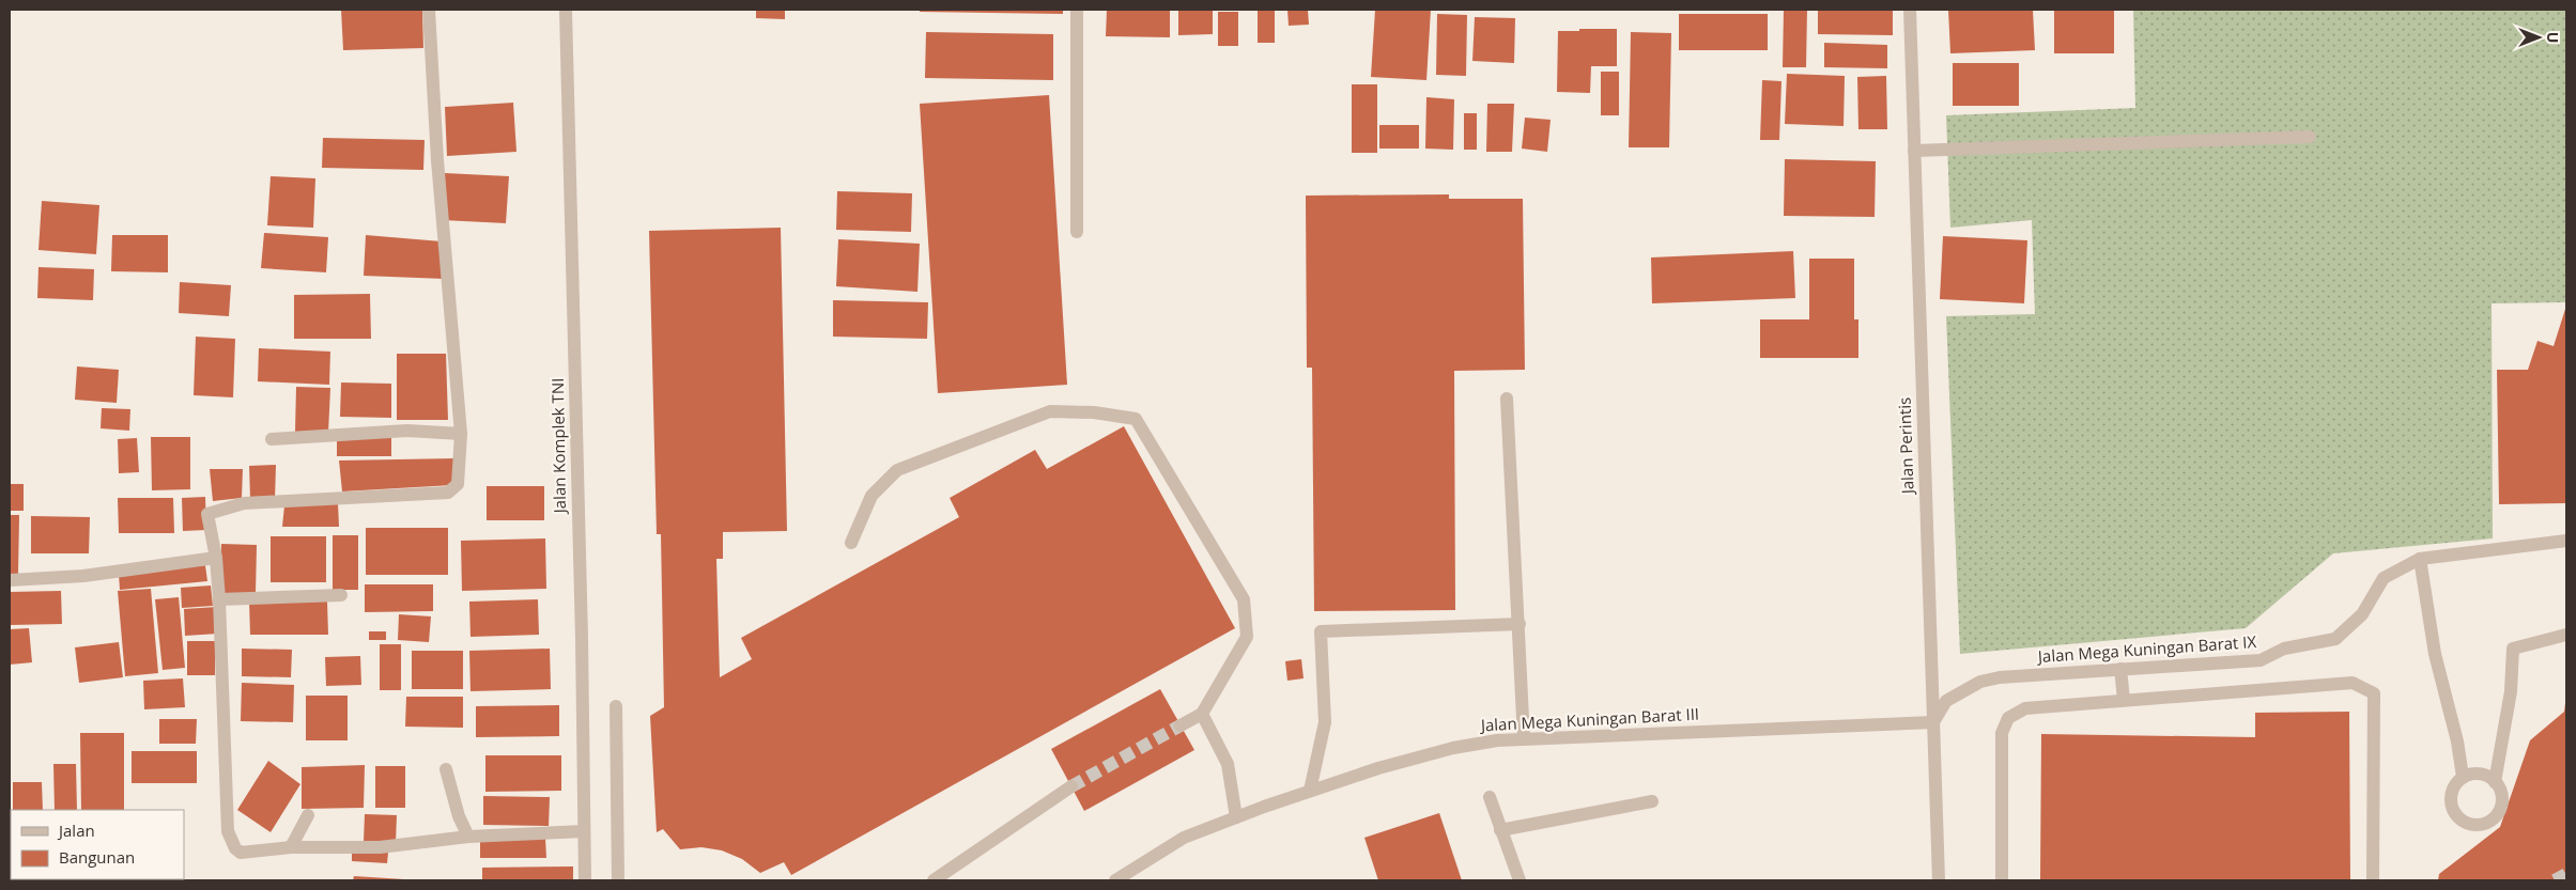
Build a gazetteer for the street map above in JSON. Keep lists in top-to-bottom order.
{
  "streets": {
    "street": [
      "Jalan Komplek TNI",
      "Jalan Perintis",
      "Jalan Mega Kuningan Barat IX",
      "Jalan Mega Kuningan Barat III"
    ]
  },
  "crossings": [
    ["Jalan Perintis", "Jalan Mega Kuningan Barat IX"],
    ["Jalan Perintis", "Jalan Mega Kuningan Barat III"],
    ["Jalan Mega Kuningan Barat IX", "Jalan Mega Kuningan Barat III"]
  ],
  "legend": ["Jalan", "Bangunan"],
  "north": "right"
}
